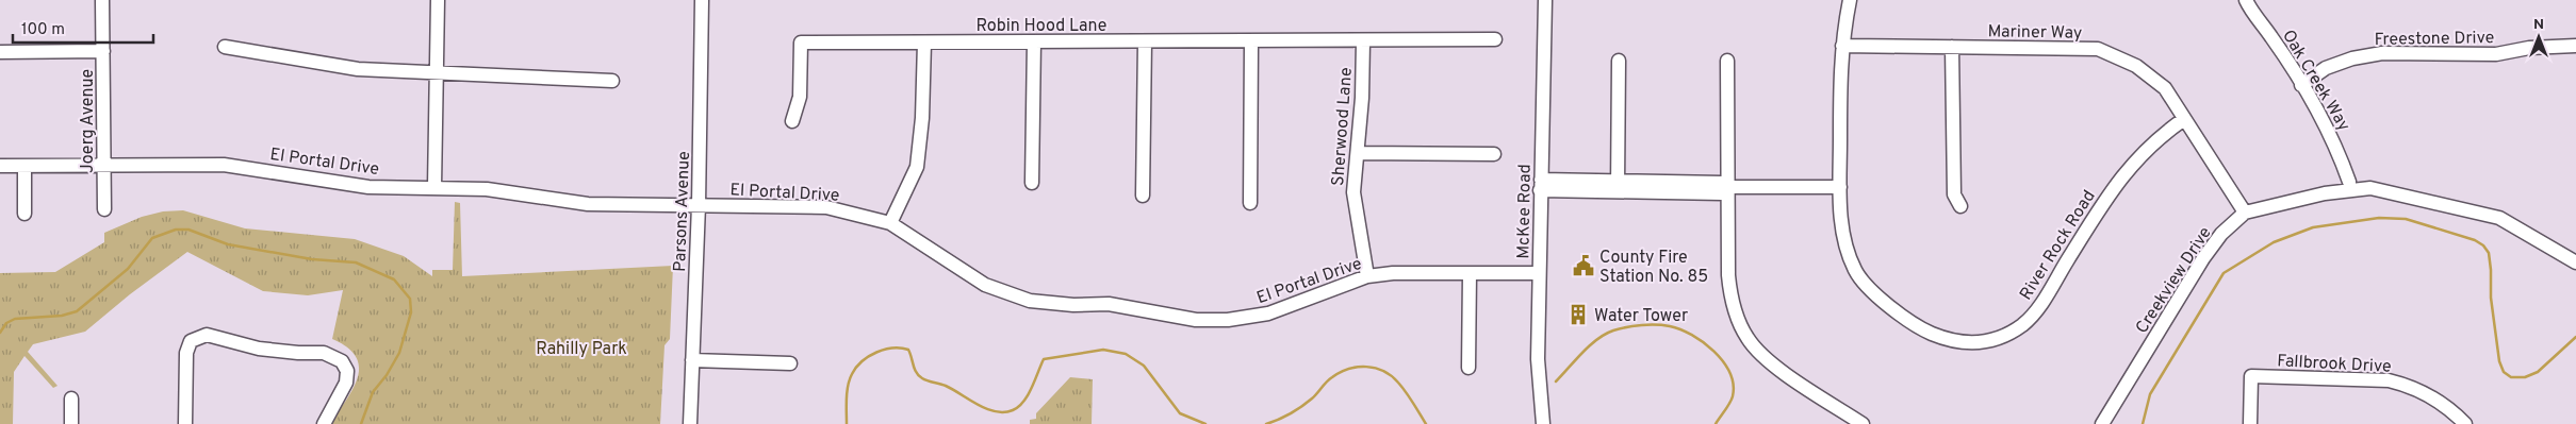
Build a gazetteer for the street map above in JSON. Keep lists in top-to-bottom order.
{
  "streets": {
    "street": [
      "Robin Hood Lane",
      "Mariner Way",
      "Freestone Drive",
      "Oak Creek Way",
      "Joerg Avenue",
      "Sherwood Lane",
      "El Portal Drive",
      "Parsons Avenue",
      "McKee Road",
      "River Rock Road",
      "Creekview Drive",
      "Fallbrook Drive"
    ]
  },
  "crossings": [
    ["Robin Hood Lane", "Sherwood Lane"],
    ["Mariner Way", "River Rock Road"],
    ["Mariner Way", "Creekview Drive"],
    ["Freestone Drive", "Oak Creek Way"],
    ["Joerg Avenue", "El Portal Drive"],
    ["Sherwood Lane", "El Portal Drive"],
    ["El Portal Drive", "Parsons Avenue"],
    ["El Portal Drive", "McKee Road"]
  ],
  "parks": ["Rahilly Park"],
  "places": {
    "public building": ["County Fire Station No. 85"],
    "building": ["Water Tower"]
  },
  "scale_bar": "100 m",
  "north": "top"
}
